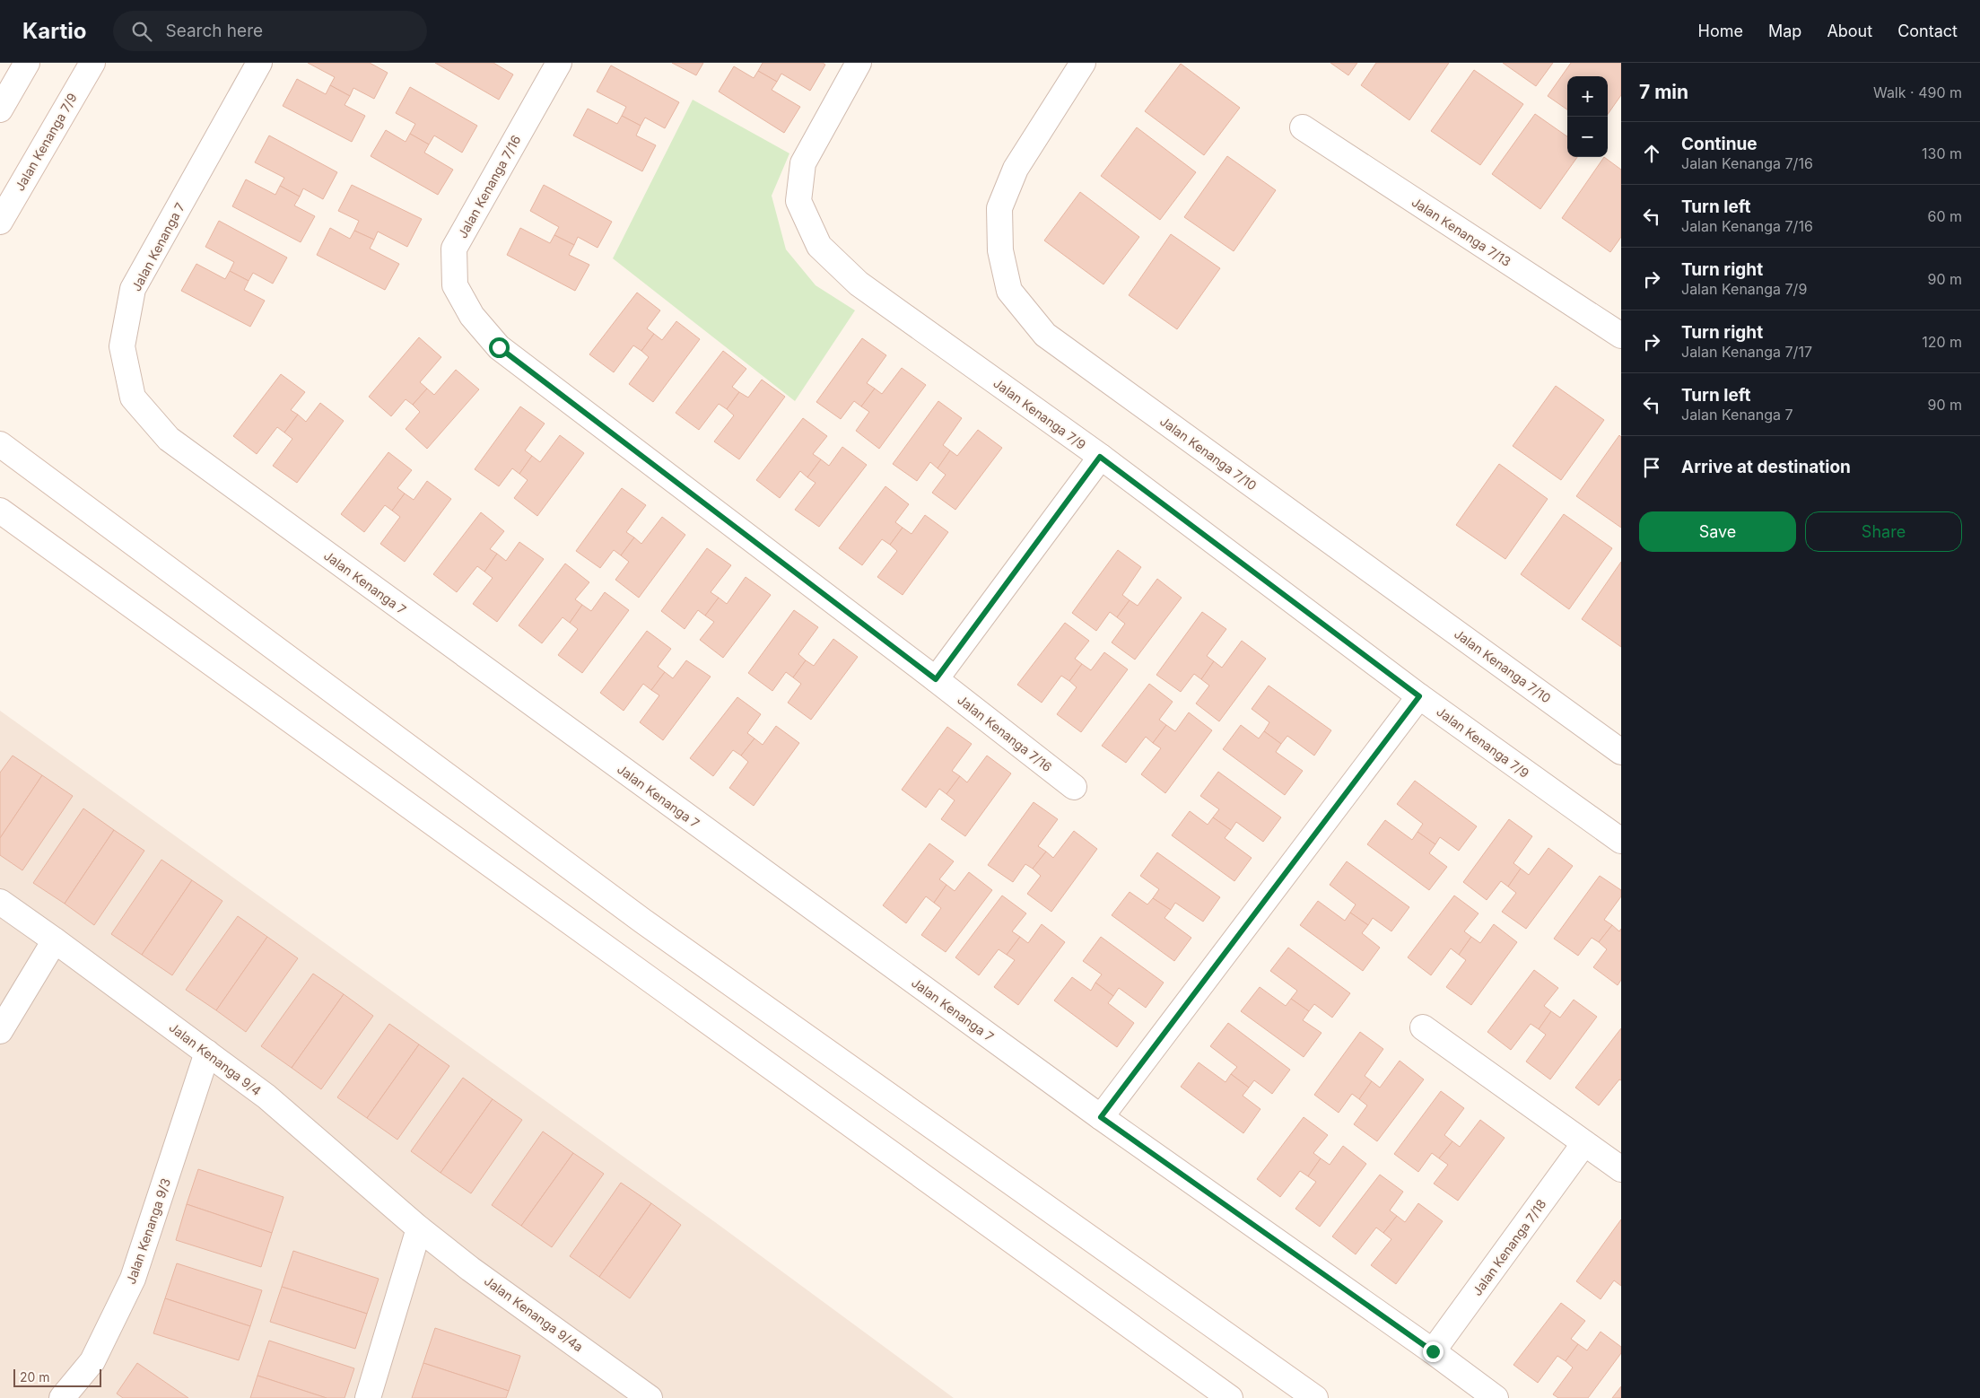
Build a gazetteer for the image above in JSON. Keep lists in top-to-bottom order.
{
  "streets": {
    "street": [
      "Jalan Kenanga 7/9",
      "Jalan Kenanga 7/16",
      "Jalan Kenanga 7/13",
      "Jalan Kenanga 7",
      "Jalan Kenanga 7/10",
      "Jalan Kenanga 9/4",
      "Jalan Kenanga 9/3",
      "Jalan Kenanga 7/18",
      "Jalan Kenanga 9/4a"
    ]
  },
  "crossings": [
    ["Jalan Kenanga 7", "Jalan Kenanga 7/18"],
    ["Jalan Kenanga 9/4", "Jalan Kenanga 9/3"],
    ["Jalan Kenanga 9/4", "Jalan Kenanga 9/4a"]
  ],
  "scale_bar": "20 m",
  "page": {
    "header": "Kartio",
    "search": "Search here",
    "nav": [
      "Home",
      "Map",
      "About",
      "Contact"
    ],
    "heading": ["7 min", "Walk · 490 m"],
    "map_buttons": ["+", "−"],
    "list": [
      ["Continue", "Jalan Kenanga 7/16", "130 m"],
      ["Turn left", "Jalan Kenanga 7/16", "60 m"],
      ["Turn right", "Jalan Kenanga 7/9", "90 m"],
      ["Turn right", "Jalan Kenanga 7/17", "120 m"],
      ["Turn left", "Jalan Kenanga 7", "90 m"],
      "Arrive at destination"
    ],
    "buttons": ["Save", "Share"],
    "scale": "20 m"
  }
}
